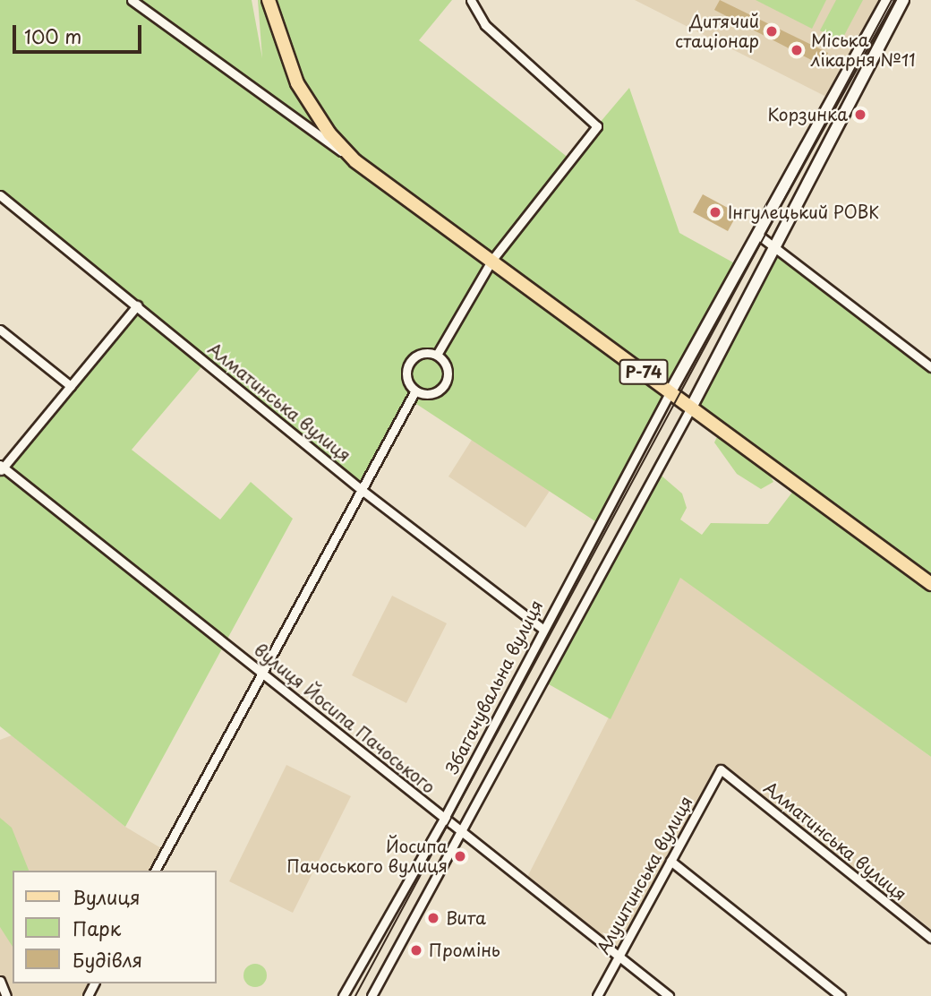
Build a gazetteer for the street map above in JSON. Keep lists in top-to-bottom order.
{
  "streets": {
    "main road": ["Р-74"],
    "street": [
      "Алматинська вулиця",
      "Збагачувальна вулиця",
      "вулиця Йосипа Пачоського",
      "Алуштинська вулиця"
    ]
  },
  "crossings": [
    ["Р-74", "Збагачувальна вулиця"],
    ["Алматинська вулиця", "Збагачувальна вулиця"],
    ["Алматинська вулиця", "Алуштинська вулиця"],
    ["Збагачувальна вулиця", "вулиця Йосипа Пачоського"],
    ["вулиця Йосипа Пачоського", "Алуштинська вулиця"]
  ],
  "places": [
    "Дитячий стаціонар",
    "Міська лікарня №11",
    "Корзинка",
    "Інгулецький РОВК",
    "Йосипа Пачоського вулиця",
    "Вита",
    "Промінь"
  ],
  "legend": ["Вулиця", "Парк", "Будівля"],
  "scale_bar": "100 m"
}
